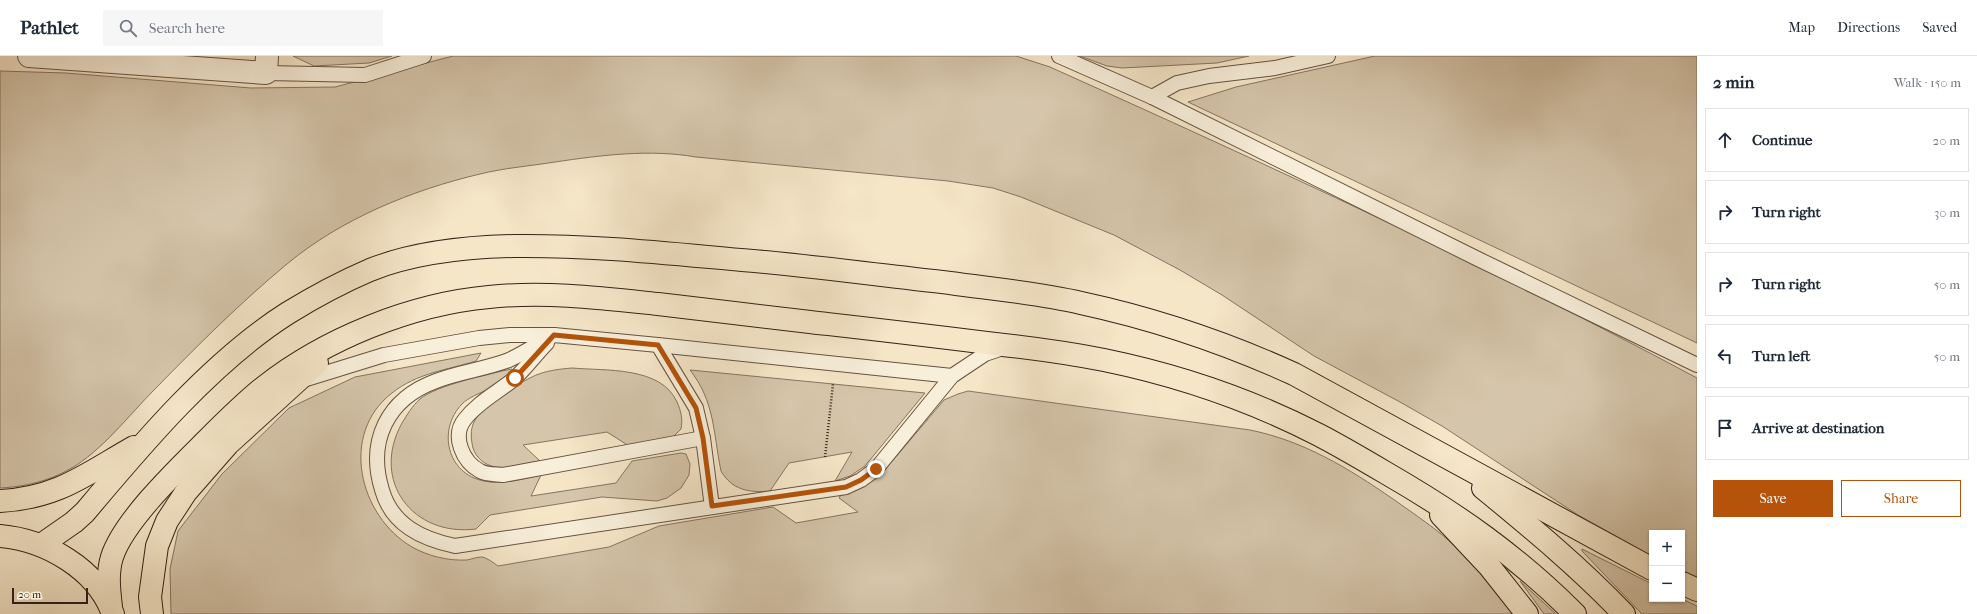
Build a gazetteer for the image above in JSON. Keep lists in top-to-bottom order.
{
  "scale_bar": "20 m",
  "page": {
    "header": "Pathlet",
    "search": "Search here",
    "nav": ["Map", "Directions", "Saved"],
    "heading": ["2 min", "Walk · 150 m"],
    "list": [
      ["Continue", "20 m"],
      ["Turn right", "30 m"],
      ["Turn right", "50 m"],
      ["Turn left", "50 m"],
      "Arrive at destination"
    ],
    "buttons": ["Save", "Share"],
    "map_buttons": ["+", "−"],
    "scale": "20 m"
  }
}
